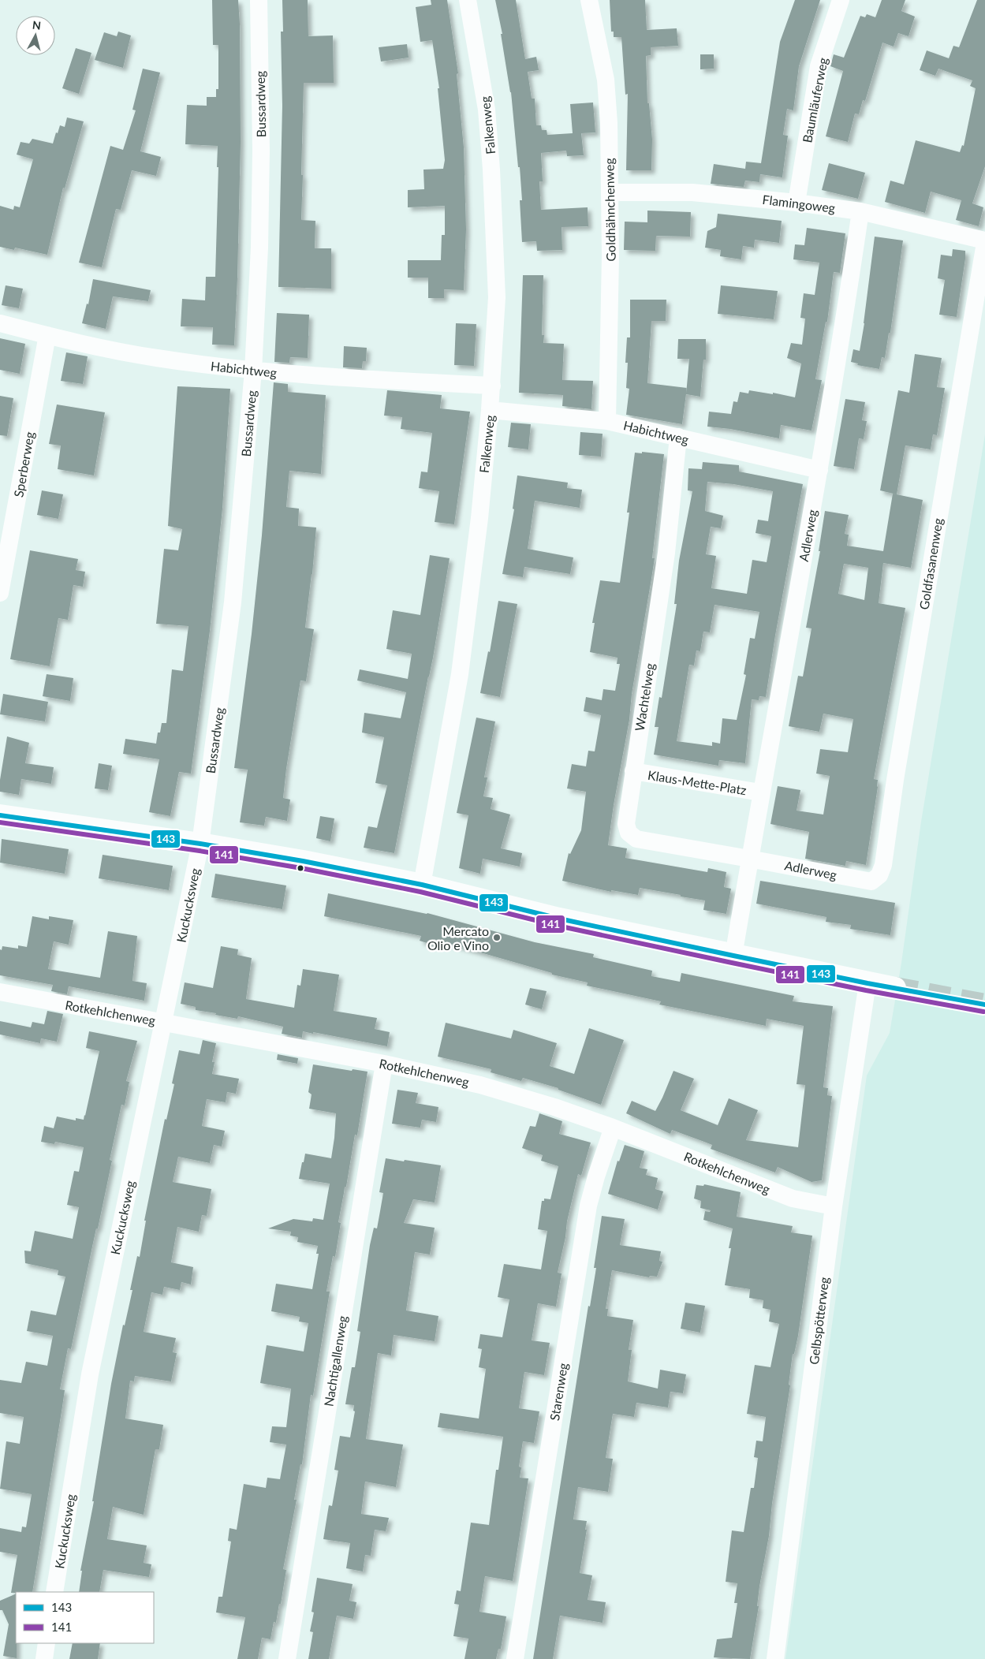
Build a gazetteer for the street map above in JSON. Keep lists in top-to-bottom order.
{
  "streets": {
    "street": [
      "Baumläuferweg",
      "Bussardweg",
      "Falkenweg",
      "Flamingoweg",
      "Goldhähnchenweg",
      "Habichtweg",
      "Sperberweg",
      "Adlerweg",
      "Goldfasanenweg",
      "Wachtelweg",
      "Klaus-Mette-Platz",
      "Kuckucksweg",
      "Rotkehlchenweg",
      "Gelbspötterweg",
      "Nachtigallenweg",
      "Starenweg"
    ]
  },
  "crossings": [
    ["Baumläuferweg", "Flamingoweg"],
    ["Bussardweg", "Habichtweg"],
    ["Bussardweg", "Kuckucksweg"],
    ["Falkenweg", "Habichtweg"],
    ["Flamingoweg", "Goldhähnchenweg"],
    ["Flamingoweg", "Adlerweg"],
    ["Flamingoweg", "Goldfasanenweg"],
    ["Goldhähnchenweg", "Habichtweg"],
    ["Habichtweg", "Sperberweg"],
    ["Habichtweg", "Adlerweg"],
    ["Habichtweg", "Wachtelweg"],
    ["Adlerweg", "Goldfasanenweg"],
    ["Adlerweg", "Wachtelweg"],
    ["Adlerweg", "Klaus-Mette-Platz"],
    ["Wachtelweg", "Klaus-Mette-Platz"],
    ["Kuckucksweg", "Rotkehlchenweg"],
    ["Rotkehlchenweg", "Gelbspötterweg"],
    ["Rotkehlchenweg", "Nachtigallenweg"],
    ["Rotkehlchenweg", "Starenweg"]
  ],
  "places": ["Mercato Olio e Vino"],
  "lines": ["transit line 143", "transit line 141"],
  "legend": ["143", "141"],
  "north": "top"
}
